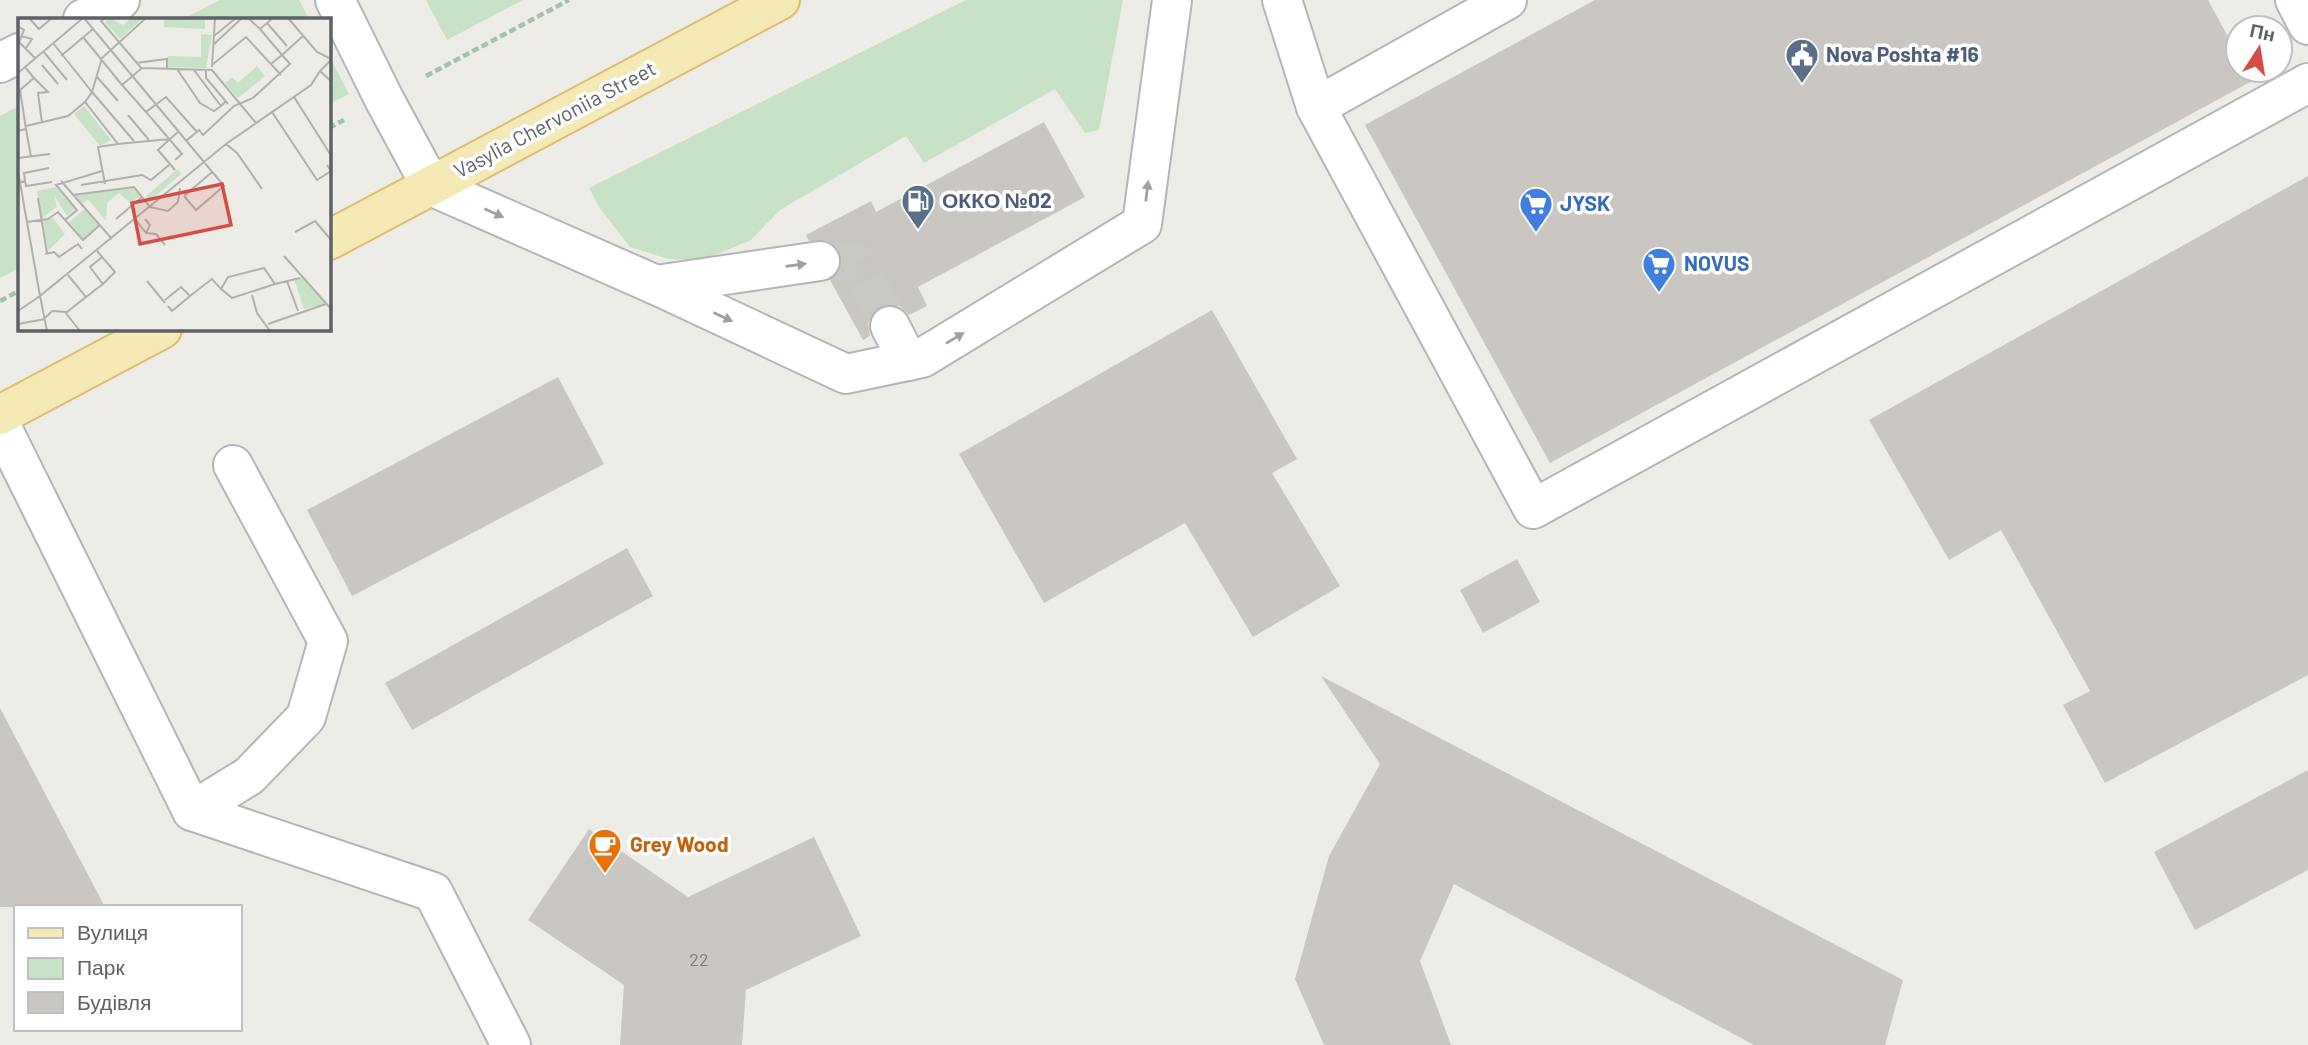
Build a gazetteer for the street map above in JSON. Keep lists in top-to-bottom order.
{
  "streets": {
    "main road": ["Vasylia Chervoniia Street"]
  },
  "places": {
    "public building": ["Nova Poshta #16"],
    "fuel station": ["ОККО №02"],
    "supermarket": ["JYSK", "NOVUS"],
    "cafe": ["Grey Wood"]
  },
  "house_numbers": ["22"],
  "legend": ["Вулиця", "Парк", "Будівля"],
  "north": "top"
}
